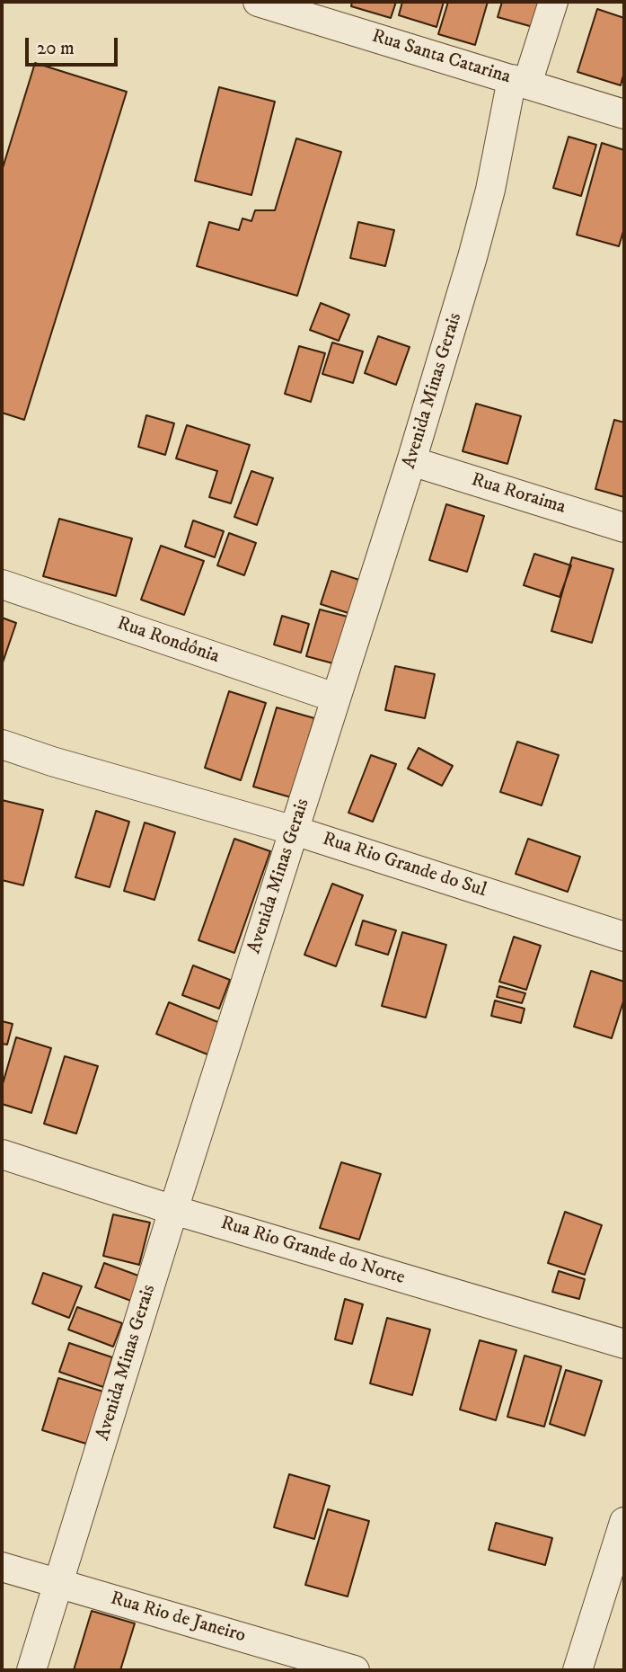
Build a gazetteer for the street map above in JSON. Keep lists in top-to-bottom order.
{
  "streets": {
    "street": [
      "Rua Santa Catarina",
      "Avenida Minas Gerais",
      "Rua Roraima",
      "Rua Rondônia",
      "Rua Rio Grande do Sul",
      "Rua Rio Grande do Norte",
      "Rua Rio de Janeiro"
    ]
  },
  "crossings": [
    ["Rua Santa Catarina", "Avenida Minas Gerais"],
    ["Avenida Minas Gerais", "Rua Roraima"],
    ["Avenida Minas Gerais", "Rua Rondônia"],
    ["Avenida Minas Gerais", "Rua Rio Grande do Sul"],
    ["Avenida Minas Gerais", "Rua Rio Grande do Norte"],
    ["Avenida Minas Gerais", "Rua Rio de Janeiro"]
  ],
  "scale_bar": "20 m"
}
